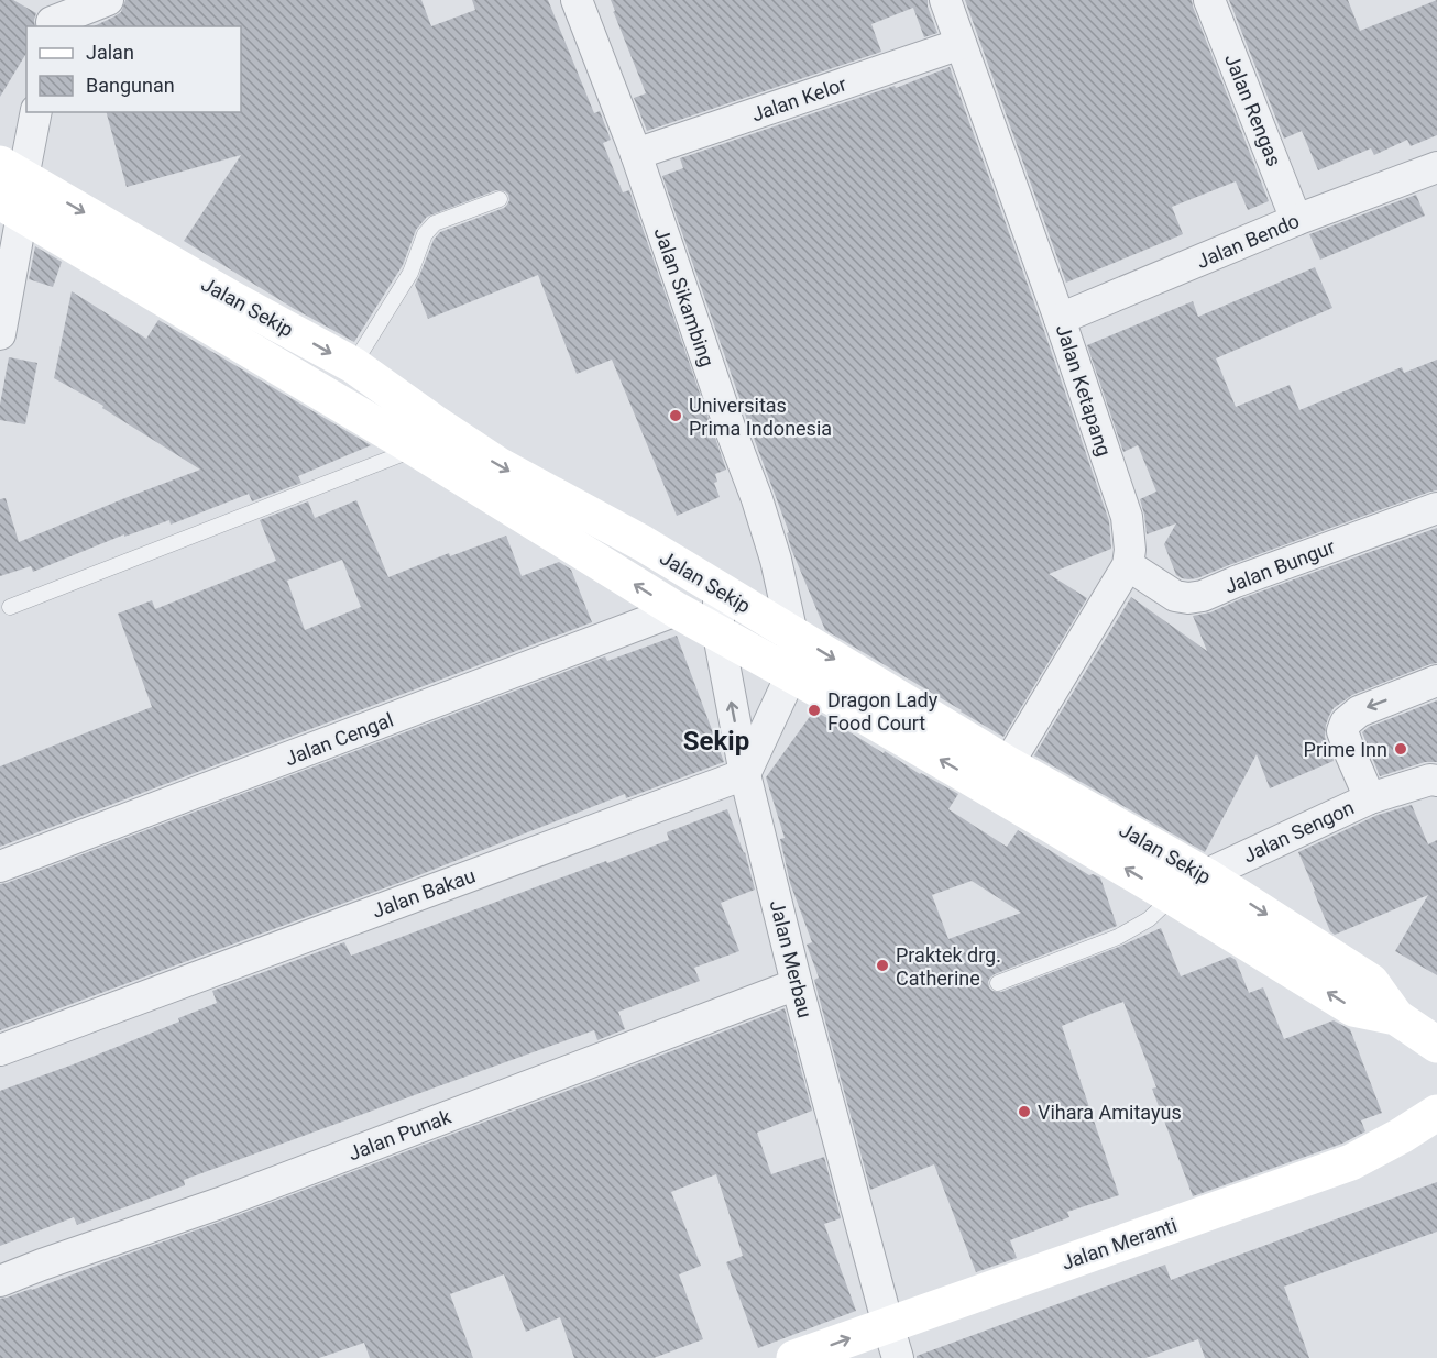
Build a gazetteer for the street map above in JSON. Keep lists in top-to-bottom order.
{
  "streets": {
    "street": [
      "Jalan Kelor",
      "Jalan Rengas",
      "Jalan Bendo",
      "Jalan Sikambing",
      "Jalan Sekip",
      "Jalan Ketapang",
      "Jalan Bungur",
      "Jalan Cengal",
      "Jalan Sengon",
      "Jalan Bakau",
      "Jalan Merbau",
      "Jalan Punak",
      "Jalan Meranti"
    ]
  },
  "crossings": [
    ["Jalan Kelor", "Jalan Sikambing"],
    ["Jalan Kelor", "Jalan Ketapang"],
    ["Jalan Rengas", "Jalan Bendo"],
    ["Jalan Bendo", "Jalan Ketapang"],
    ["Jalan Sikambing", "Jalan Sekip"],
    ["Jalan Sekip", "Jalan Cengal"],
    ["Jalan Sekip", "Jalan Sengon"],
    ["Jalan Sekip", "Jalan Merbau"],
    ["Jalan Ketapang", "Jalan Bungur"],
    ["Jalan Bakau", "Jalan Merbau"],
    ["Jalan Merbau", "Jalan Punak"],
    ["Jalan Merbau", "Jalan Meranti"]
  ],
  "districts": ["Sekip"],
  "places": [
    "Universitas Prima Indonesia",
    "Dragon Lady Food Court",
    "Prime Inn",
    "Praktek drg. Catherine",
    "Vihara Amitayus"
  ],
  "legend": ["Jalan", "Bangunan"]
}
